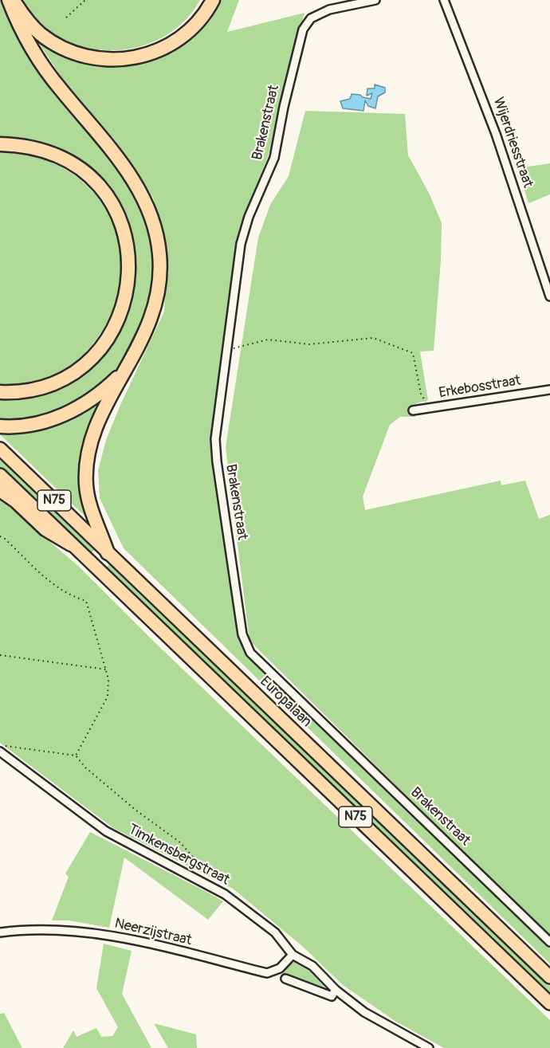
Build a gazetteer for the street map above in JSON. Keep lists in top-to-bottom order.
{
  "streets": {
    "highway": ["N75", "Europalaan"],
    "street": [
      "Brakenstraat",
      "Wijerdriesstraat",
      "Erkebosstraat",
      "Timkensbergstraat",
      "Neerzijstraat"
    ]
  },
  "crossings": [
    ["Timkensbergstraat", "Neerzijstraat"]
  ]
}
